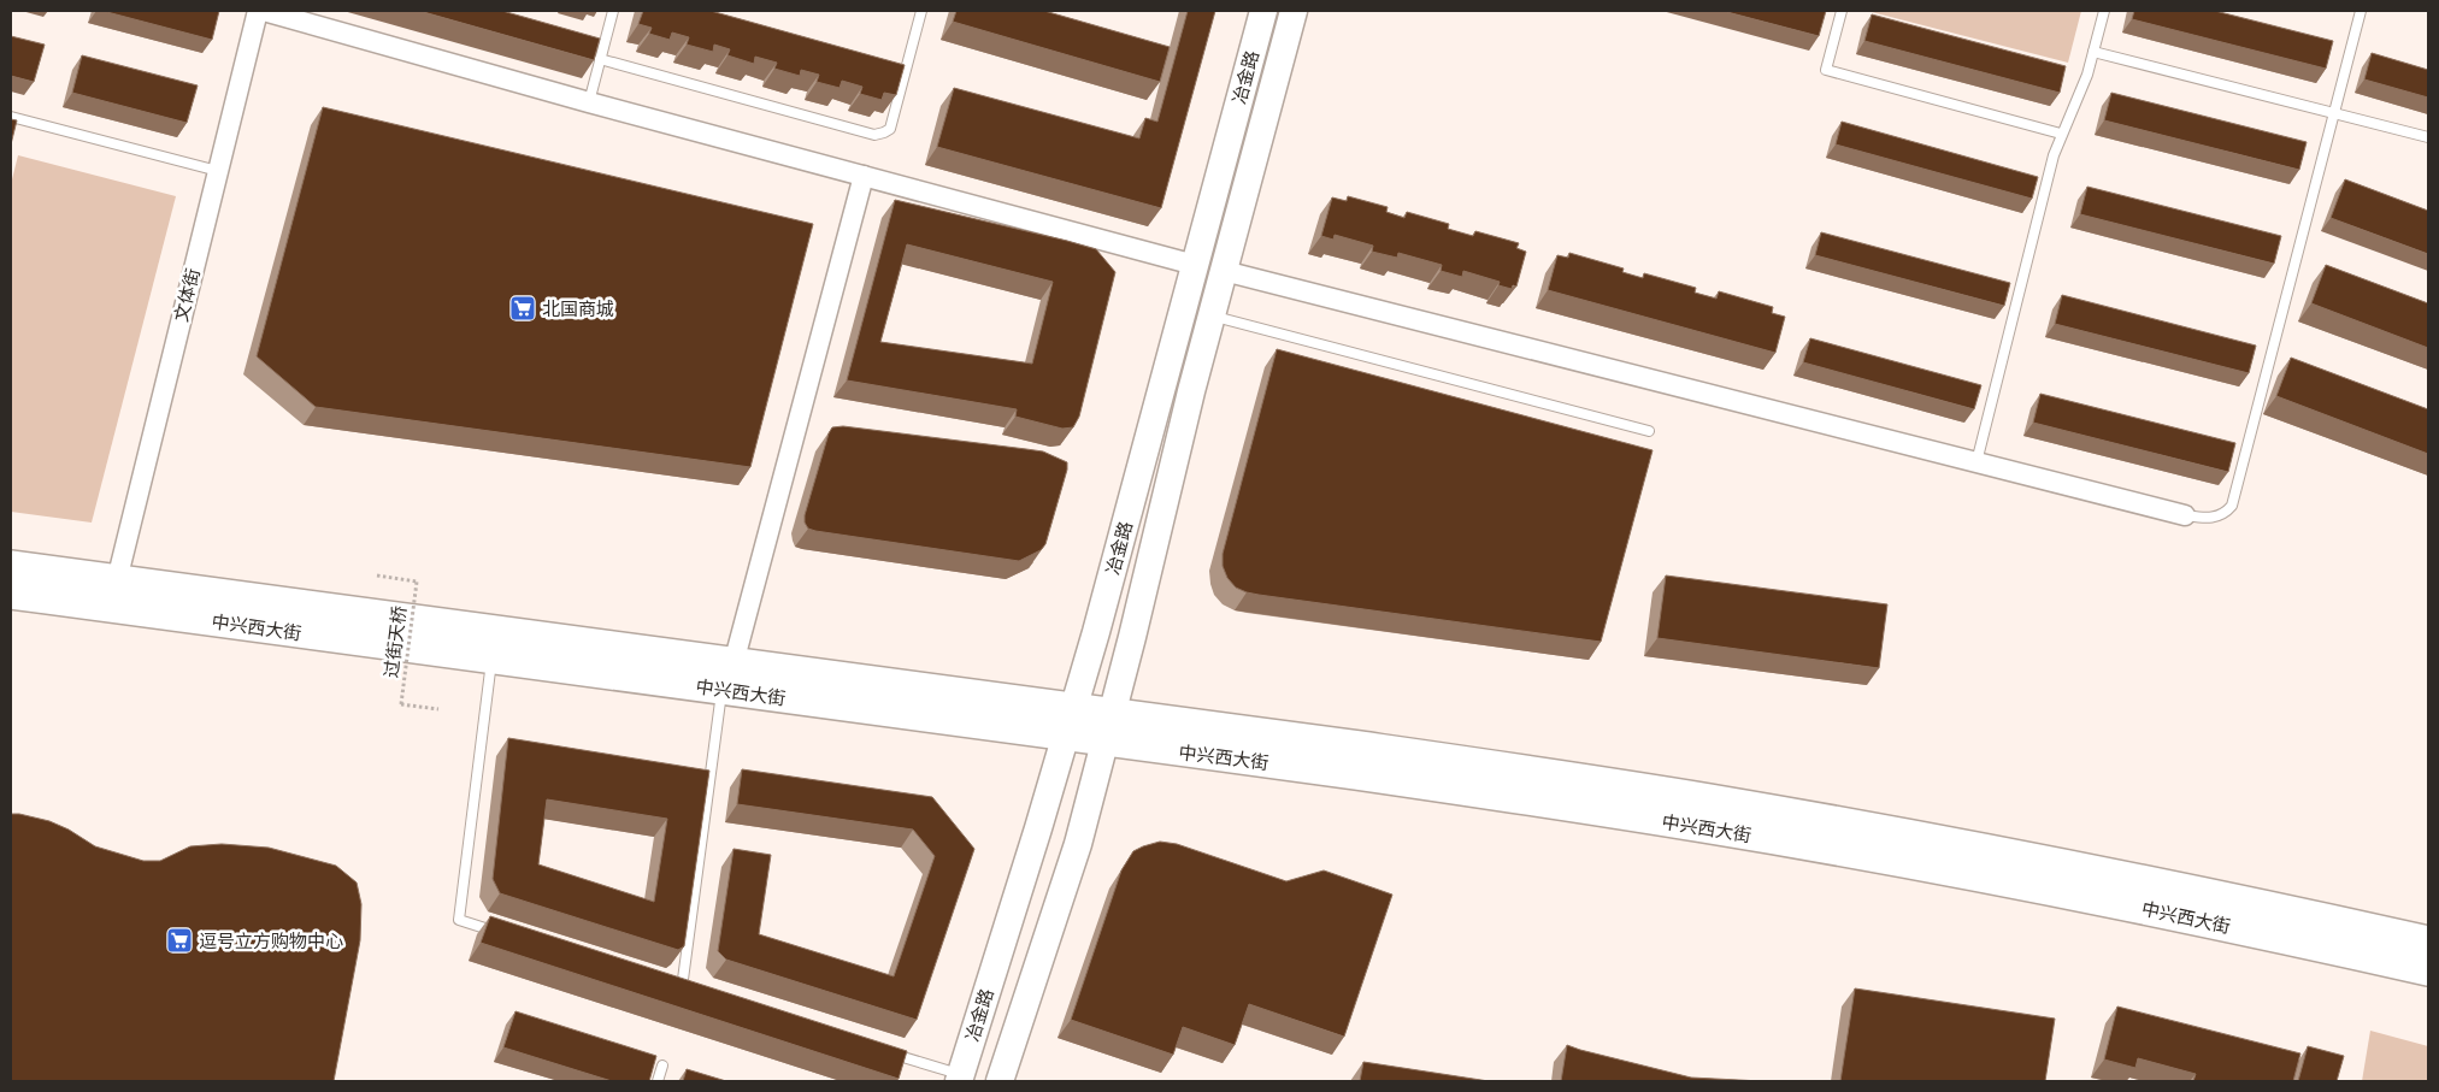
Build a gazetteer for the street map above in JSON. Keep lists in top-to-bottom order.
{
  "streets": {
    "main road": ["中兴西大街"],
    "street": ["冶金路", "文体街"],
    "path": ["过街天桥"]
  },
  "crossings": [
    ["冶金路", "中兴西大街"],
    ["文体街", "中兴西大街"]
  ],
  "places": {
    "supermarket": ["北国商城", "逗号立方购物中心"]
  }
}
